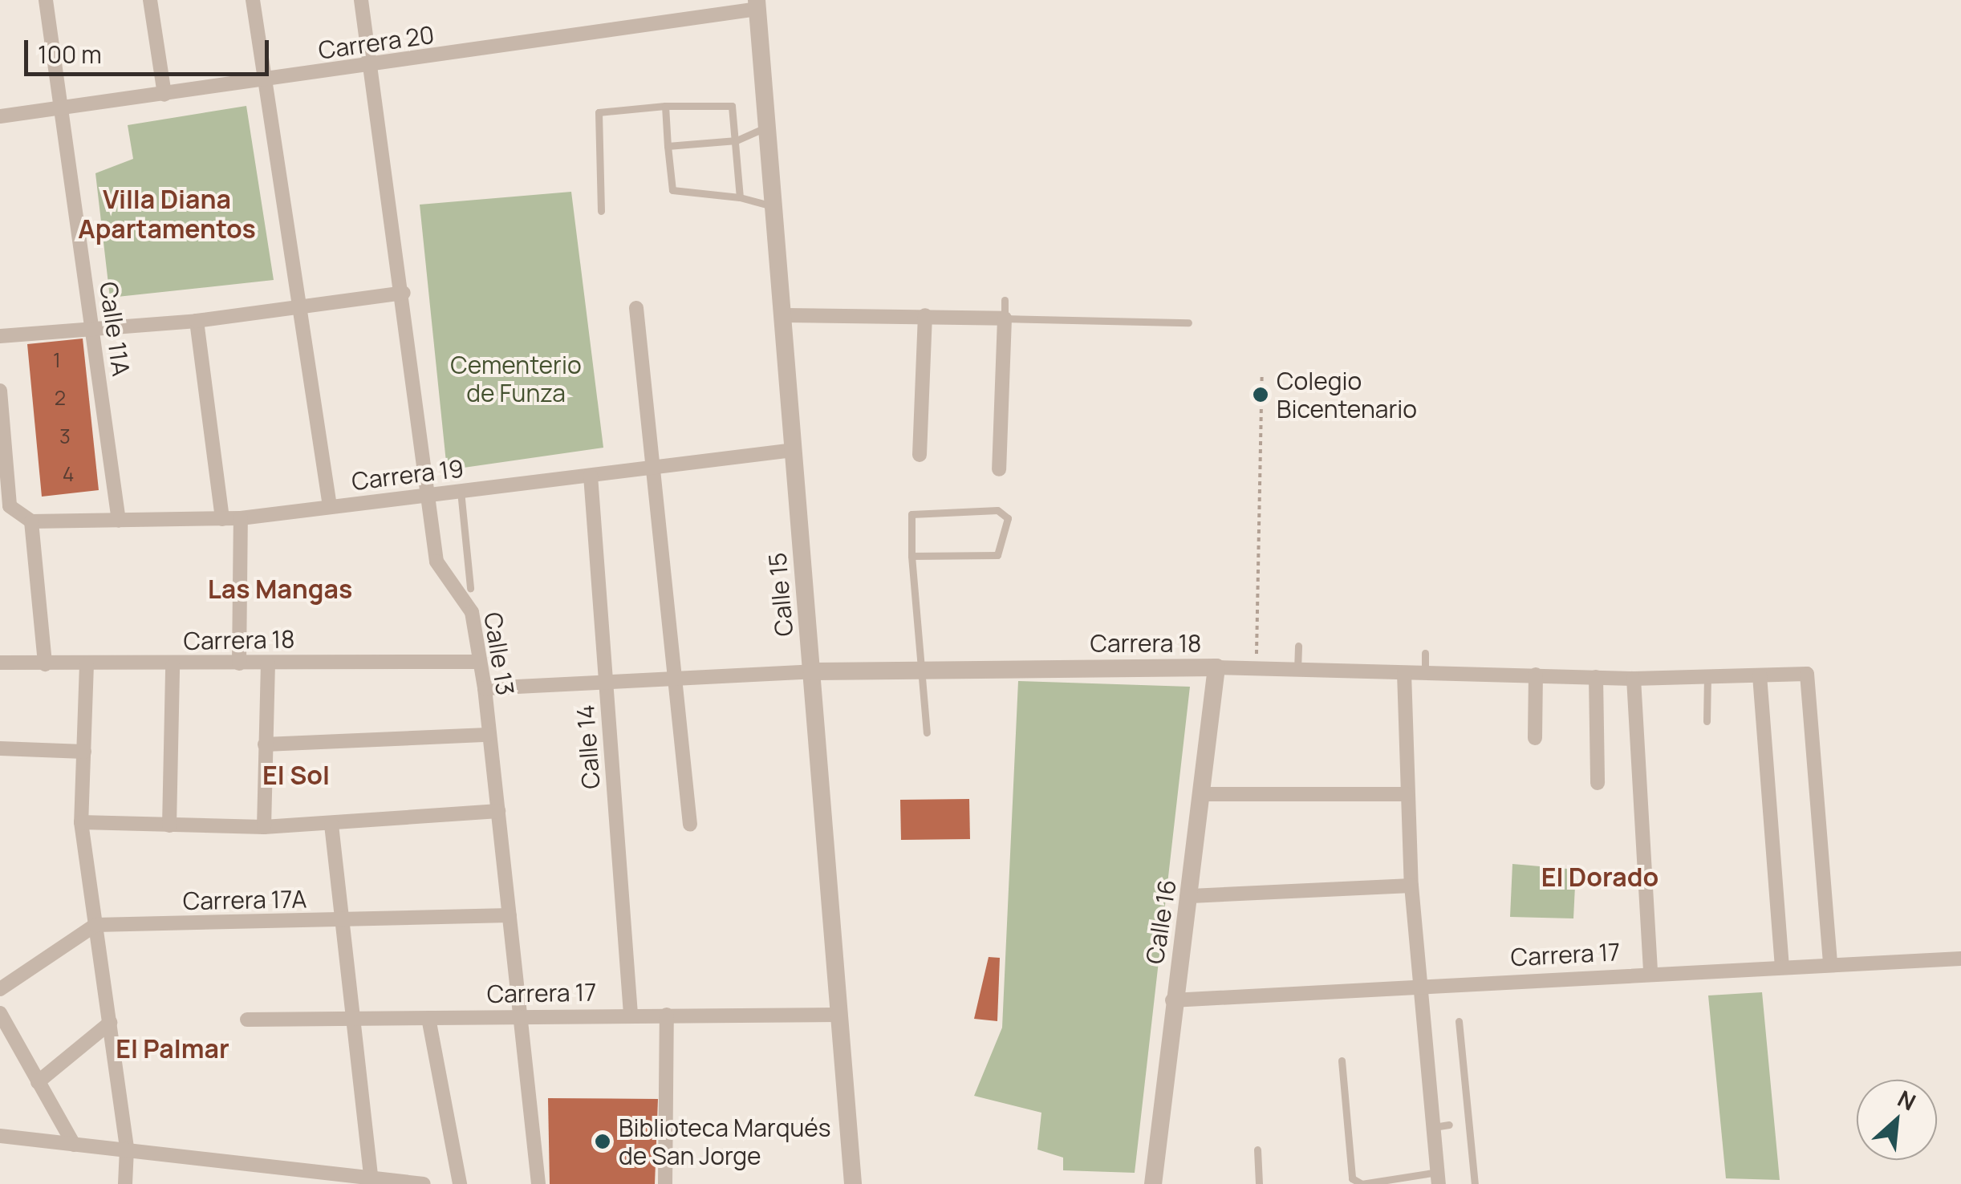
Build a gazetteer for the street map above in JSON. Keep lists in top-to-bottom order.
{
  "streets": {
    "street": [
      "Carrera 20",
      "Calle 11A",
      "Carrera 19",
      "Calle 15",
      "Carrera 18",
      "Calle 13",
      "Calle 14",
      "Carrera 17A",
      "Calle 16",
      "Carrera 17"
    ]
  },
  "crossings": [
    ["Carrera 20", "Calle 11A"],
    ["Carrera 20", "Calle 15"],
    ["Carrera 20", "Calle 13"],
    ["Calle 11A", "Carrera 19"],
    ["Carrera 19", "Calle 15"],
    ["Carrera 19", "Calle 13"],
    ["Carrera 19", "Calle 14"],
    ["Calle 15", "Carrera 18"],
    ["Calle 15", "Carrera 17"],
    ["Carrera 18", "Calle 13"],
    ["Carrera 18", "Calle 14"],
    ["Carrera 18", "Calle 16"],
    ["Carrera 18", "Carrera 17"],
    ["Calle 13", "Carrera 17A"],
    ["Calle 13", "Carrera 17"],
    ["Calle 14", "Carrera 17"],
    ["Calle 16", "Carrera 17"]
  ],
  "districts": [
    "Villa Diana Apartamentos",
    "Las Mangas",
    "El Sol",
    "El Dorado",
    "El Palmar"
  ],
  "parks": ["Cementerio de Funza"],
  "places": ["Colegio Bicentenario", "Biblioteca Marqués de San Jorge"],
  "house_numbers": [
    "1",
    "2",
    "3",
    "4"
  ],
  "scale_bar": "100 m",
  "north": "top right"
}
